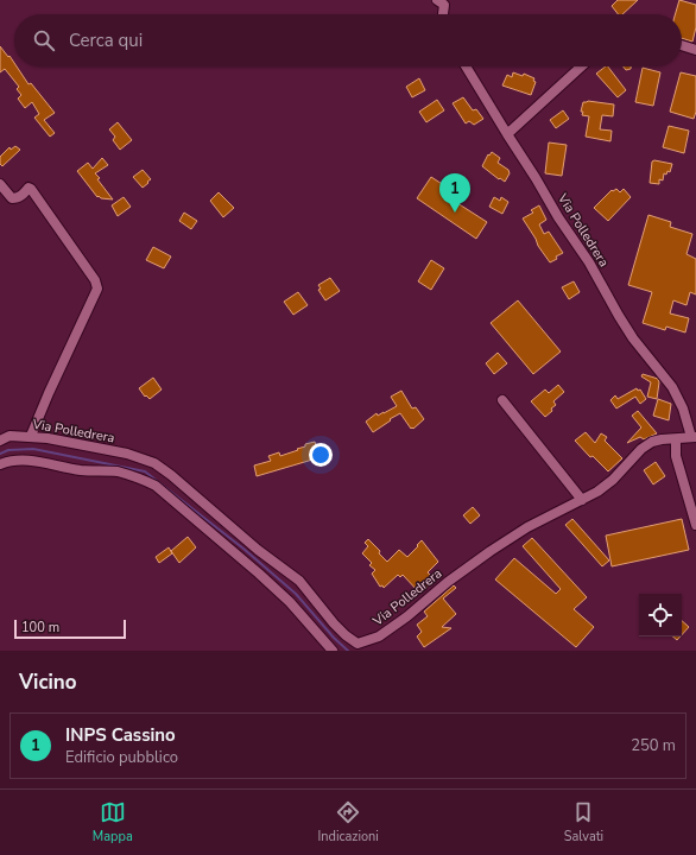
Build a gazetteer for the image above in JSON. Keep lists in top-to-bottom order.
{
  "streets": {
    "street": ["Via Polledrera"]
  },
  "scale_bar": "100 m",
  "page": {
    "search": "Cerca qui",
    "pins": "1",
    "scale": "100 m",
    "heading": "Vicino",
    "list": [
      {
        "mark": "1",
        "name": "INPS Cassino",
        "note": "Edificio pubblico",
        "value": "250 m"
      }
    ],
    "nav": ["Mappa", "Indicazioni", "Salvati"]
  }
}
